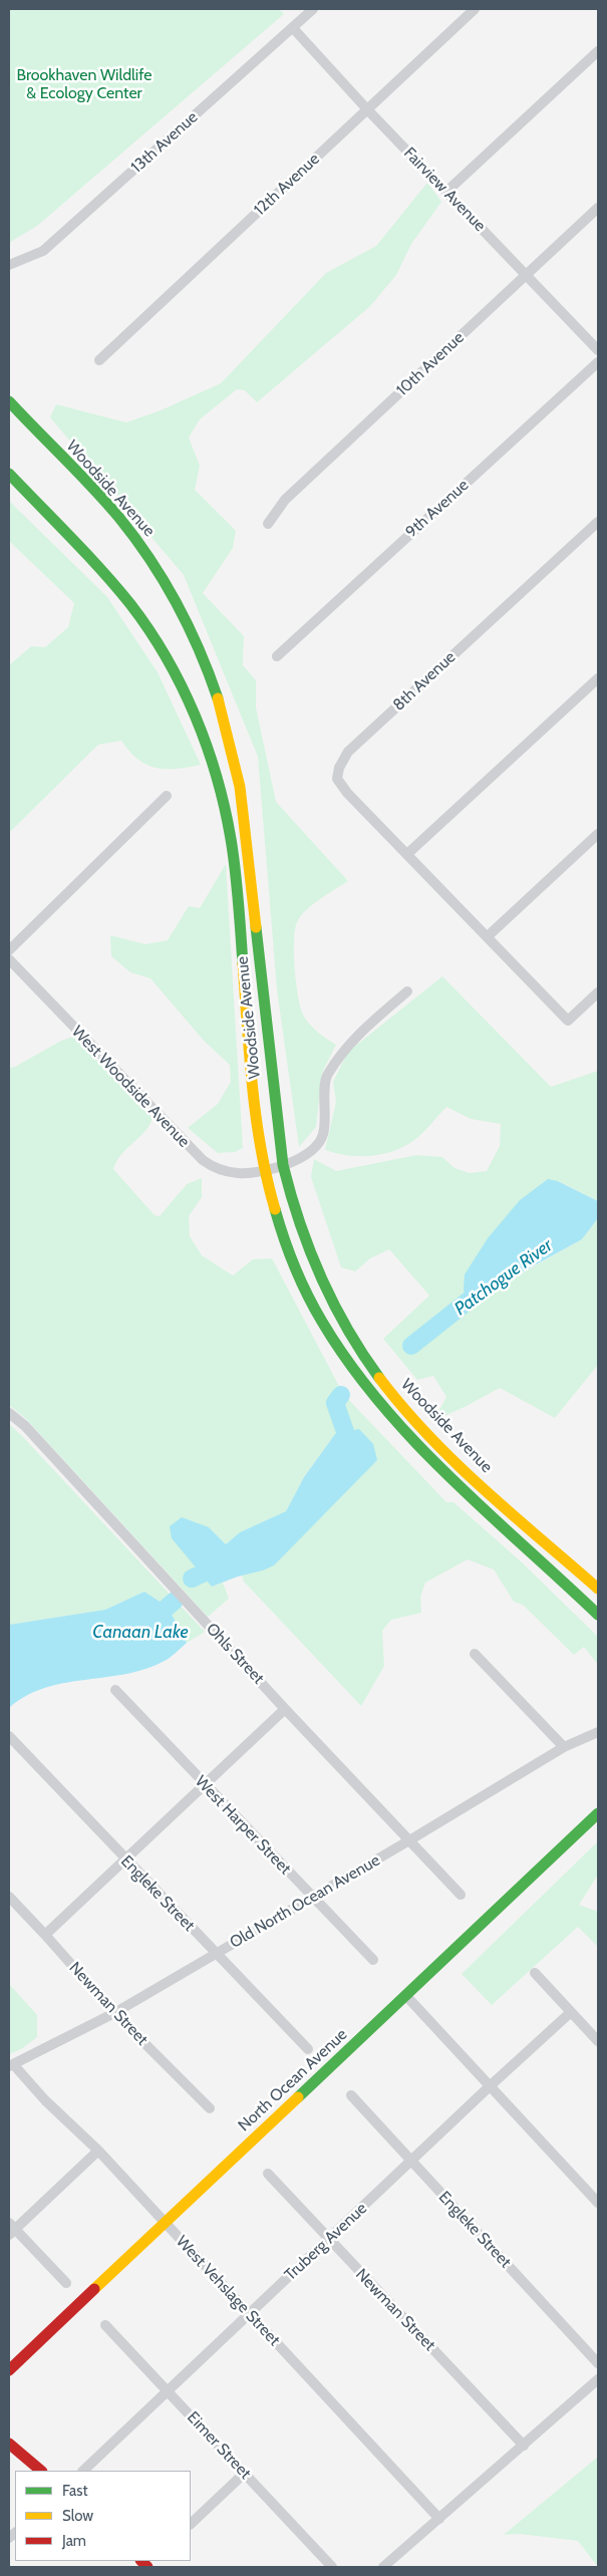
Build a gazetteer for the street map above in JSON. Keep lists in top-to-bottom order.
{
  "streets": {
    "main road": ["Woodside Avenue", "North Ocean Avenue"],
    "street": [
      "13th Avenue",
      "12th Avenue",
      "Fairview Avenue",
      "10th Avenue",
      "9th Avenue",
      "8th Avenue",
      "West Woodside Avenue",
      "Ohls Street",
      "West Harper Street",
      "Engleke Street",
      "Old North Ocean Avenue",
      "Newman Street",
      "Truberg Avenue",
      "West Vehslage Street",
      "Eimer Street"
    ]
  },
  "crossings": [
    ["13th Avenue", "Fairview Avenue"],
    ["12th Avenue", "Fairview Avenue"],
    ["Fairview Avenue", "10th Avenue"],
    ["Woodside Avenue", "West Woodside Avenue"],
    ["Ohls Street", "Old North Ocean Avenue"],
    ["West Harper Street", "Old North Ocean Avenue"],
    ["Engleke Street", "Old North Ocean Avenue"],
    ["Engleke Street", "Truberg Avenue"],
    ["Old North Ocean Avenue", "Newman Street"],
    ["Old North Ocean Avenue", "West Vehslage Street"],
    ["Newman Street", "Truberg Avenue"],
    ["North Ocean Avenue", "West Vehslage Street"],
    ["Truberg Avenue", "West Vehslage Street"],
    ["Truberg Avenue", "Eimer Street"]
  ],
  "water": ["Patchogue River", "Canaan Lake"],
  "parks": ["Brookhaven Wildlife & Ecology Center"],
  "legend": ["Fast", "Slow", "Jam"]
}
